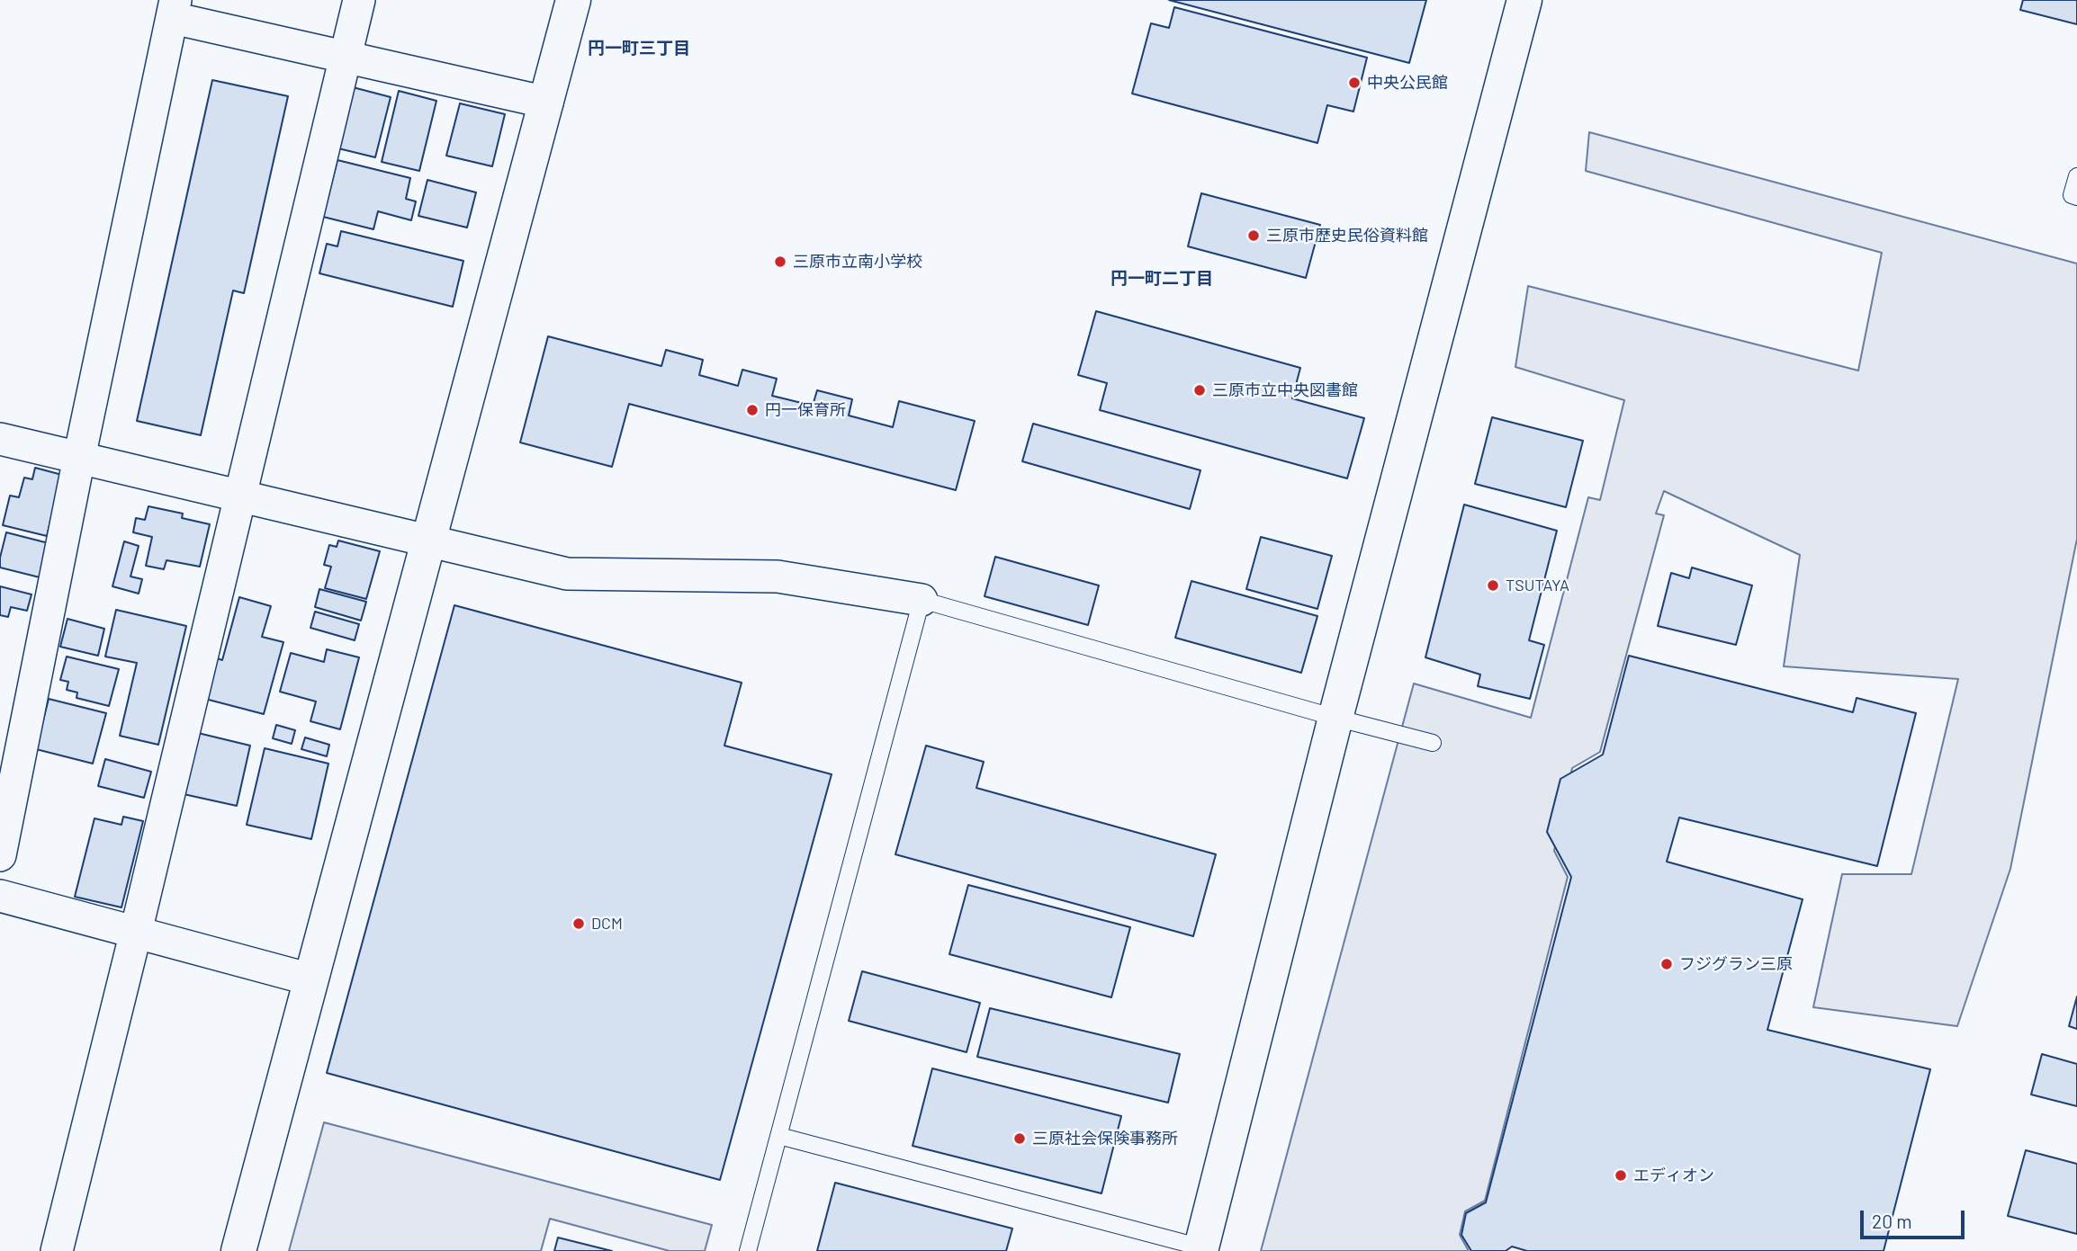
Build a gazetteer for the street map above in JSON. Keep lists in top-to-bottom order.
{
  "districts": ["円一町三丁目", "円一町二丁目"],
  "places": [
    "中央公民館",
    "三原市歴史民俗資料館",
    "三原市立南小学校",
    "三原市立中央図書館",
    "円一保育所",
    "TSUTAYA",
    "DCM",
    "フジグラン三原",
    "三原社会保険事務所",
    "エディオン"
  ],
  "scale_bar": "20 m"
}
